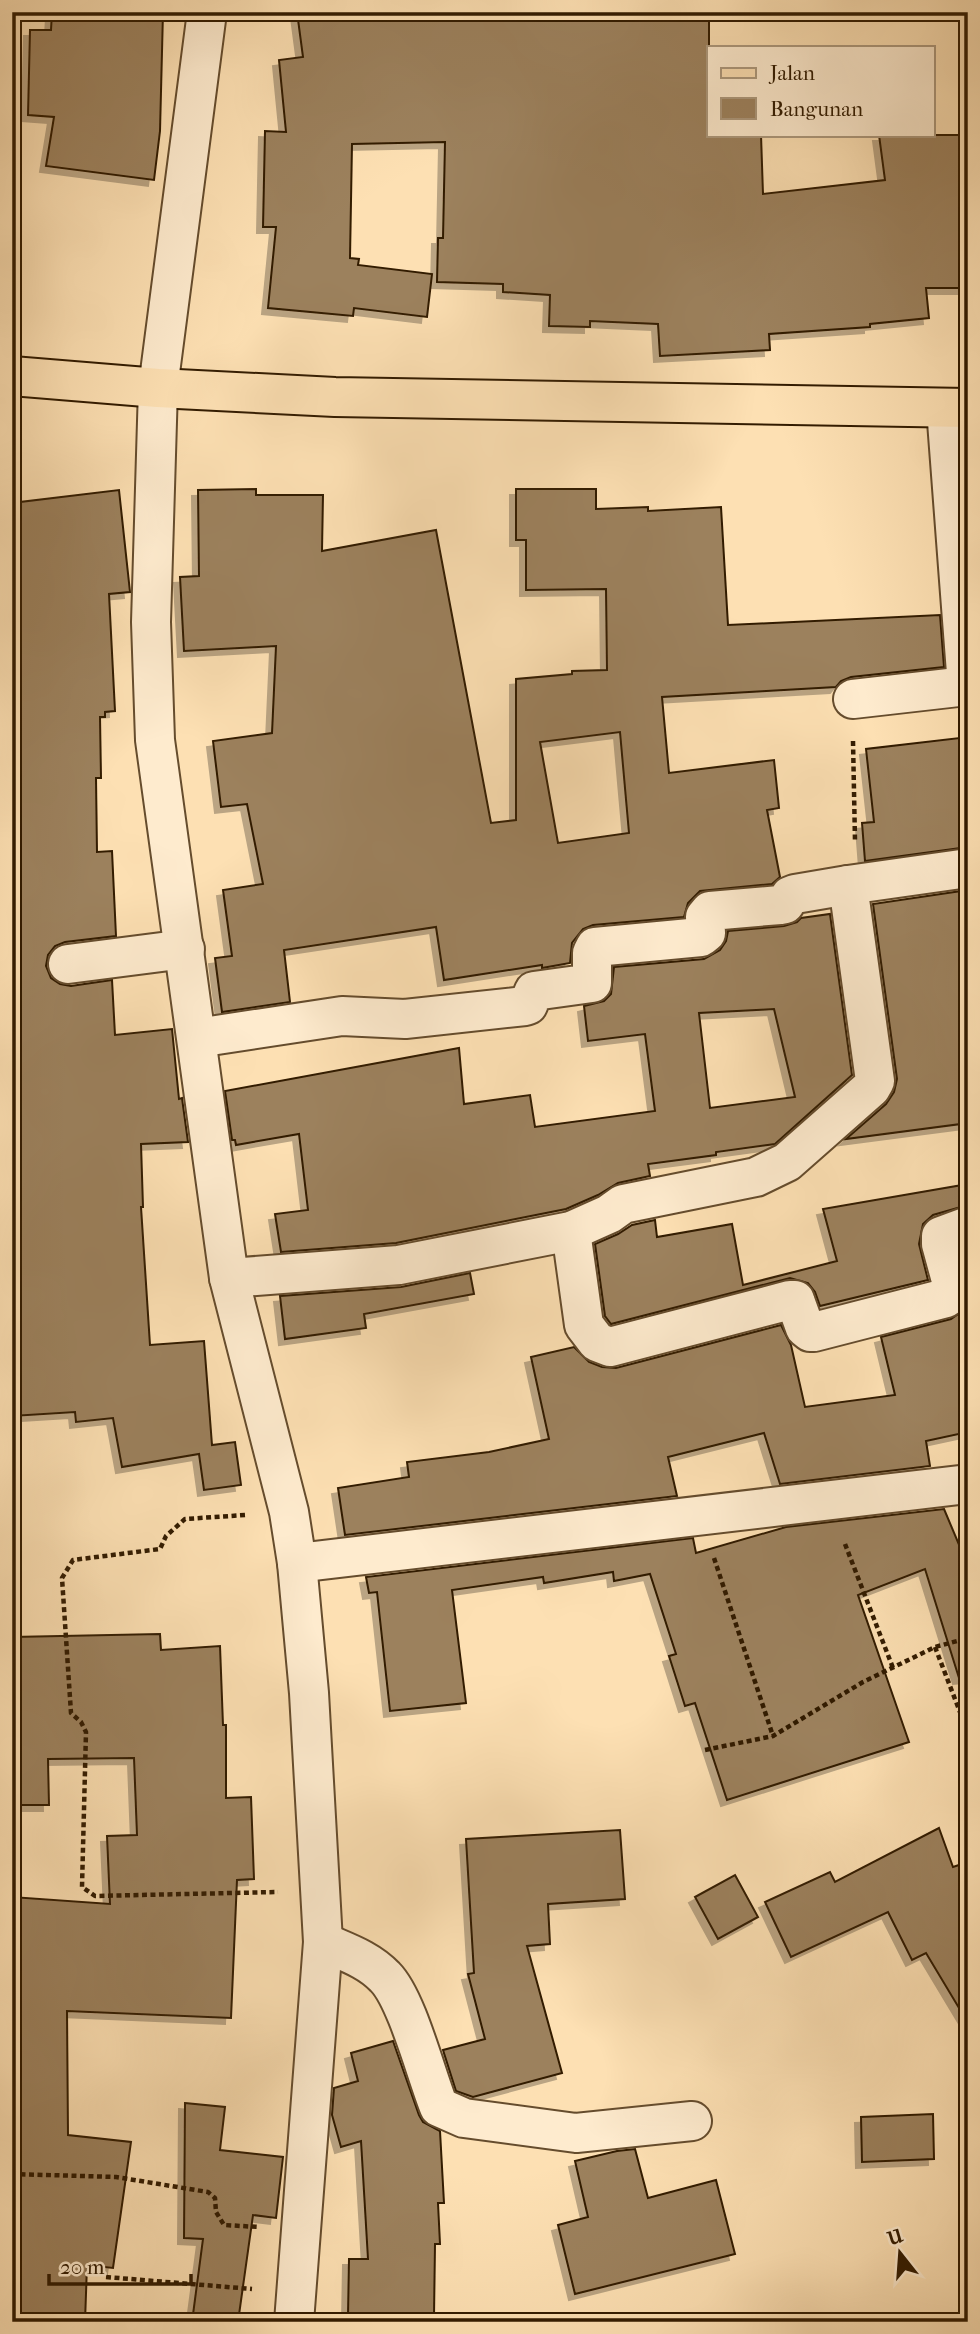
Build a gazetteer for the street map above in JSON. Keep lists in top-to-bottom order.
{
  "legend": ["Jalan", "Bangunan"],
  "scale_bar": "20 m",
  "north": "top"
}
